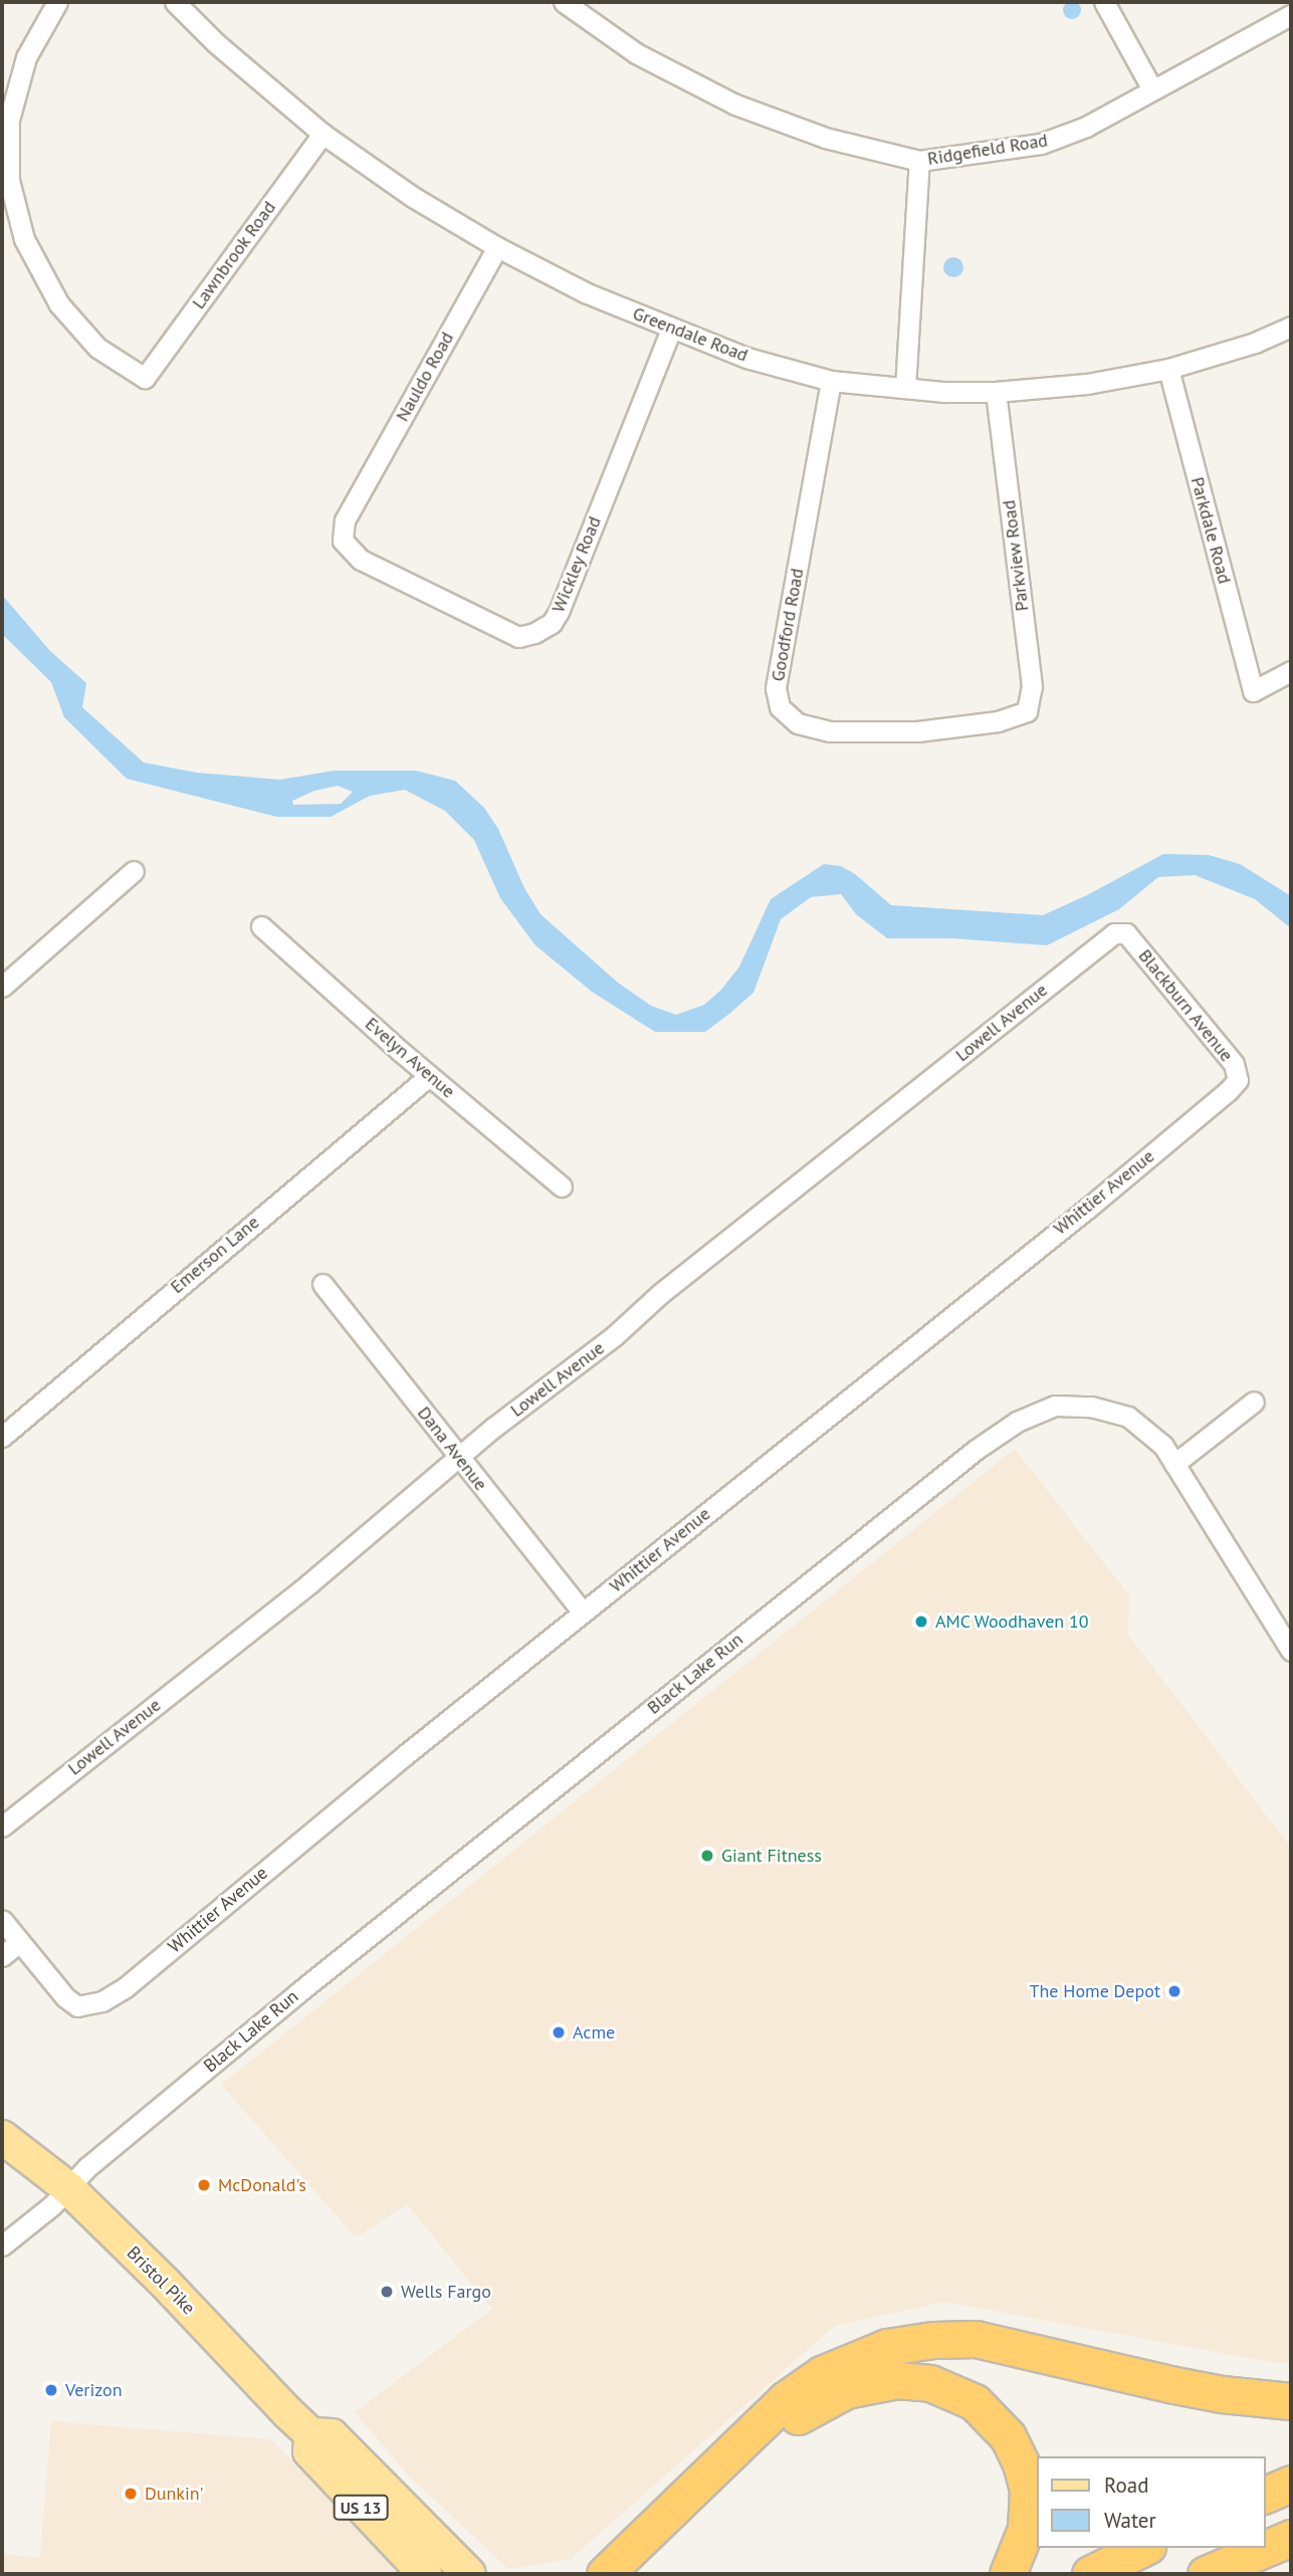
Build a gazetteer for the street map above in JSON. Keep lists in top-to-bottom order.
{
  "streets": {
    "main road": ["Bristol Pike", "US 13"],
    "street": [
      "Ridgefield Road",
      "Lawnbrook Road",
      "Greendale Road",
      "Nauldo Road",
      "Parkdale Road",
      "Parkview Road",
      "Wickley Road",
      "Goodford Road",
      "Blackburn Avenue",
      "Lowell Avenue",
      "Evelyn Avenue",
      "Whittier Avenue",
      "Emerson Lane",
      "Dana Avenue",
      "Black Lake Run"
    ]
  },
  "crossings": [
    ["Lawnbrook Road", "Greendale Road"],
    ["Greendale Road", "Nauldo Road"],
    ["Greendale Road", "Parkdale Road"],
    ["Greendale Road", "Parkview Road"],
    ["Greendale Road", "Wickley Road"],
    ["Greendale Road", "Goodford Road"],
    ["Nauldo Road", "Wickley Road"],
    ["Parkview Road", "Goodford Road"],
    ["Blackburn Avenue", "Lowell Avenue"],
    ["Blackburn Avenue", "Whittier Avenue"],
    ["Lowell Avenue", "Dana Avenue"],
    ["Evelyn Avenue", "Emerson Lane"],
    ["Whittier Avenue", "Dana Avenue"],
    ["Black Lake Run", "Bristol Pike"]
  ],
  "places": [
    "AMC Woodhaven 10",
    "Giant Fitness",
    "The Home Depot",
    "Acme",
    "McDonald's",
    "Wells Fargo",
    "Verizon",
    "Dunkin'"
  ],
  "legend": ["Road", "Water"]
}
